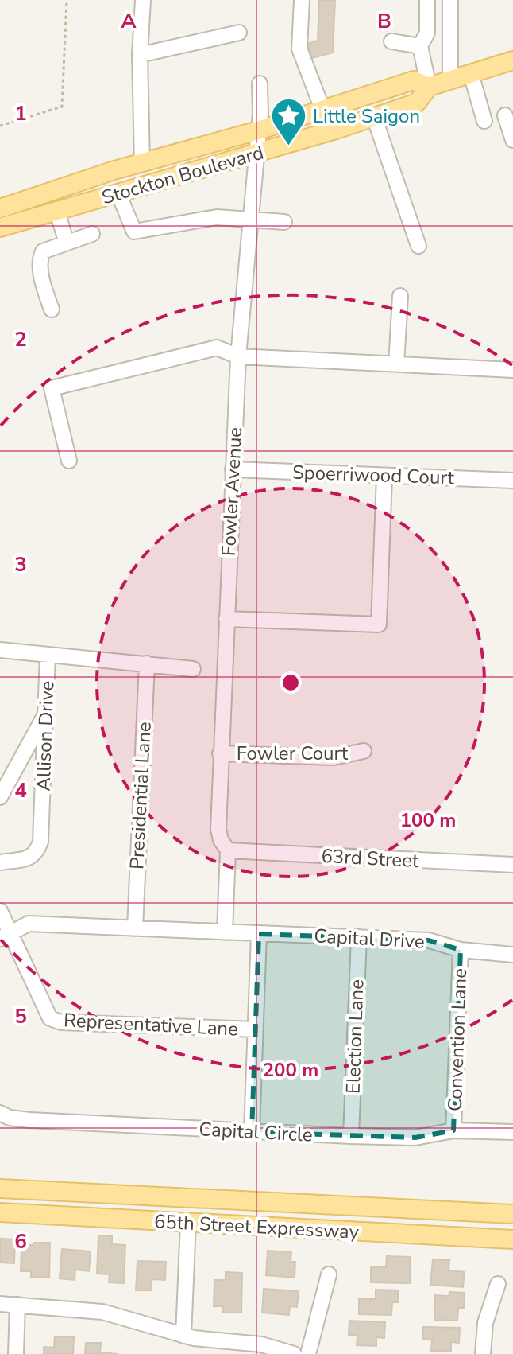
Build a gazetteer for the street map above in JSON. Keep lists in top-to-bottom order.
{
  "streets": {
    "main road": ["Stockton Boulevard", "65th Street Expressway"],
    "street": [
      "Spoerriwood Court",
      "Fowler Avenue",
      "Allison Drive",
      "Fowler Court",
      "Presidential Lane",
      "63rd Street",
      "Capital Drive",
      "Representative Lane",
      "Election Lane",
      "Convention Lane",
      "Capital Circle"
    ]
  },
  "crossings": [
    ["Stockton Boulevard", "Fowler Avenue"],
    ["Spoerriwood Court", "Fowler Avenue"],
    ["Fowler Avenue", "Fowler Court"],
    ["Fowler Avenue", "63rd Street"],
    ["Presidential Lane", "Capital Drive"],
    ["Capital Drive", "Representative Lane"],
    ["Capital Drive", "Election Lane"],
    ["Capital Drive", "Convention Lane"],
    ["Election Lane", "Capital Circle"],
    ["Convention Lane", "Capital Circle"]
  ],
  "places": {
    "place": ["Little Saigon"]
  },
  "grid": {
    "columns": ["A", "B"],
    "rows": [
      "1",
      "2",
      "3",
      "4",
      "5",
      "6"
    ]
  },
  "rings": ["100 m", "200 m"]
}
